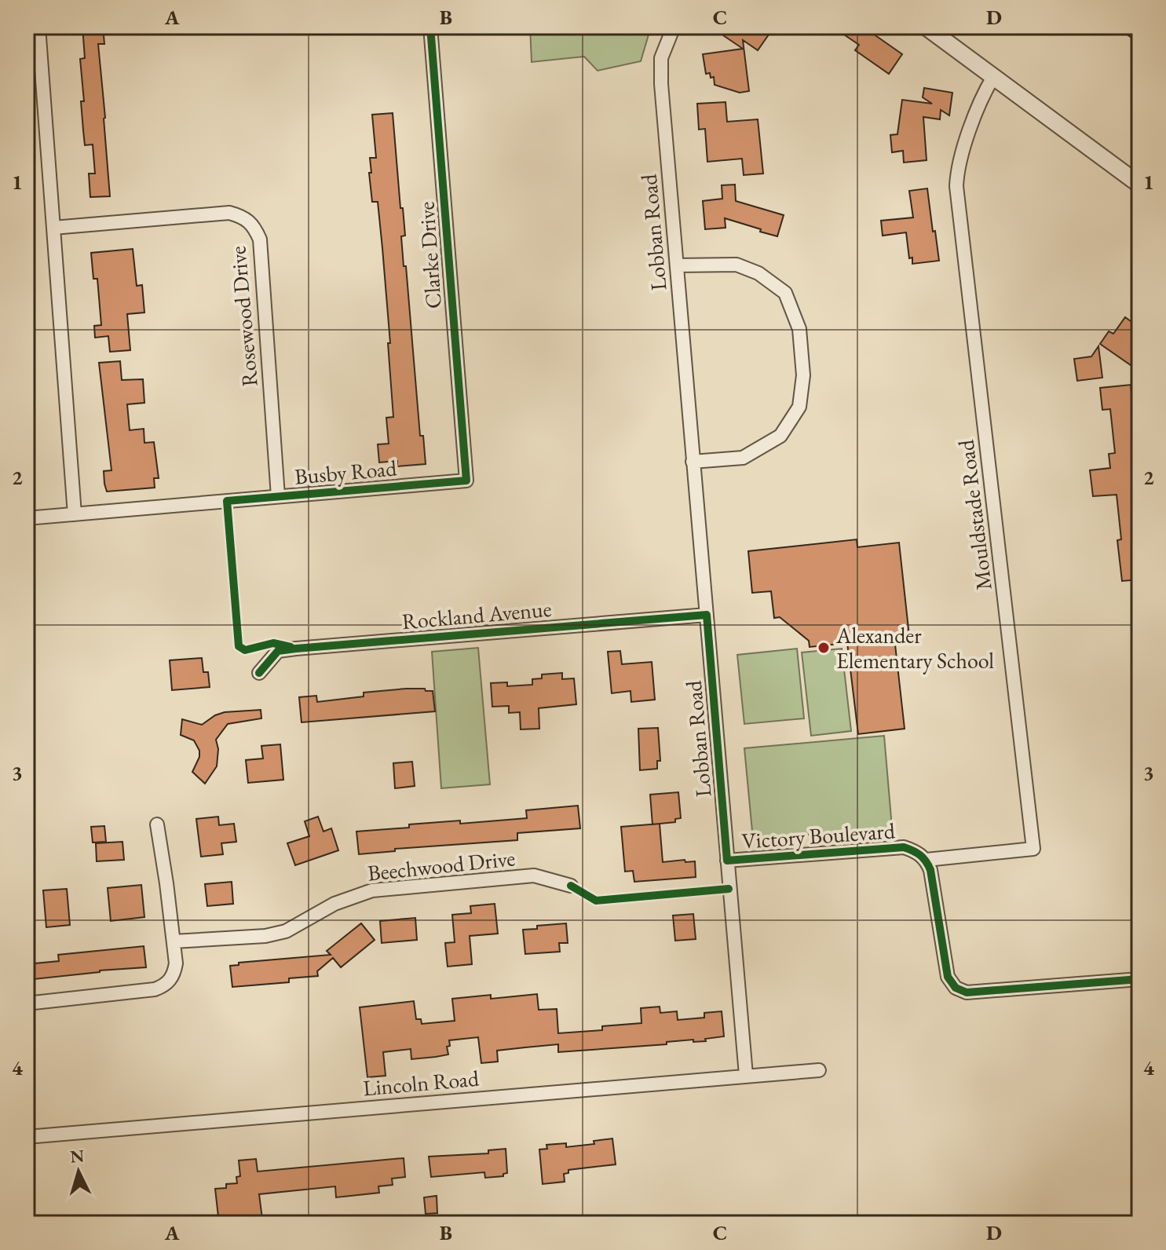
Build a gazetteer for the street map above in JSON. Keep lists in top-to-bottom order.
{
  "streets": {
    "street": [
      "Lobban Road",
      "Clarke Drive",
      "Rosewood Drive",
      "Busby Road",
      "Mouldstade Road",
      "Rockland Avenue",
      "Victory Boulevard",
      "Beechwood Drive",
      "Lincoln Road"
    ]
  },
  "crossings": [
    ["Lobban Road", "Rockland Avenue"],
    ["Lobban Road", "Victory Boulevard"],
    ["Lobban Road", "Lincoln Road"],
    ["Clarke Drive", "Busby Road"],
    ["Rosewood Drive", "Busby Road"],
    ["Mouldstade Road", "Victory Boulevard"]
  ],
  "places": ["Alexander Elementary School"],
  "north": "top",
  "grid": {
    "columns": [
      "A",
      "B",
      "C",
      "D"
    ],
    "rows": [
      "1",
      "2",
      "3",
      "4"
    ]
  }
}
